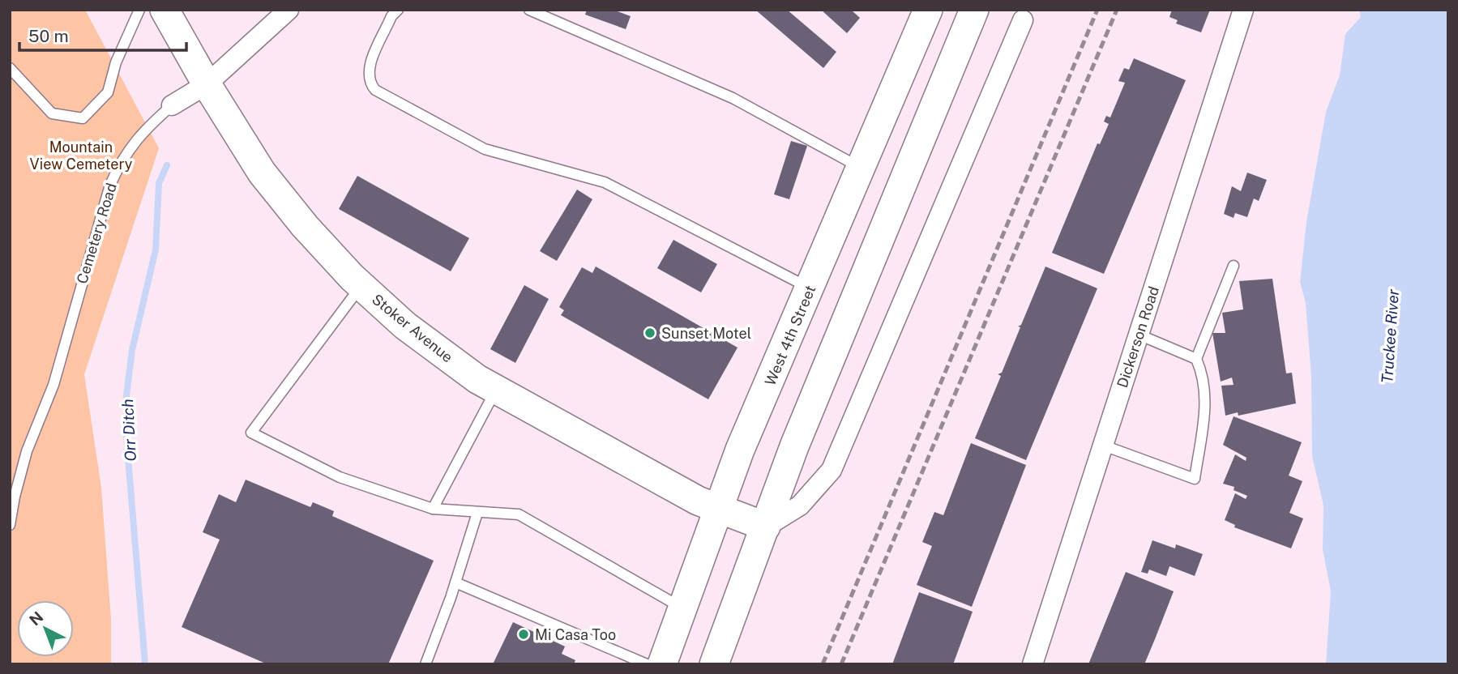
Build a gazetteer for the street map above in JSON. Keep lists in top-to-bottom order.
{
  "streets": {
    "main road": ["Stoker Avenue", "West 4th Street"],
    "street": ["Cemetery Road", "Dickerson Road"]
  },
  "crossings": [
    ["Cemetery Road", "Stoker Avenue"],
    ["Stoker Avenue", "West 4th Street"]
  ],
  "water": ["Truckee River", "Orr Ditch"],
  "parks": ["Mountain View Cemetery"],
  "places": ["Sunset Motel", "Mi Casa Too"],
  "scale_bar": "50 m",
  "north": "top left"
}
